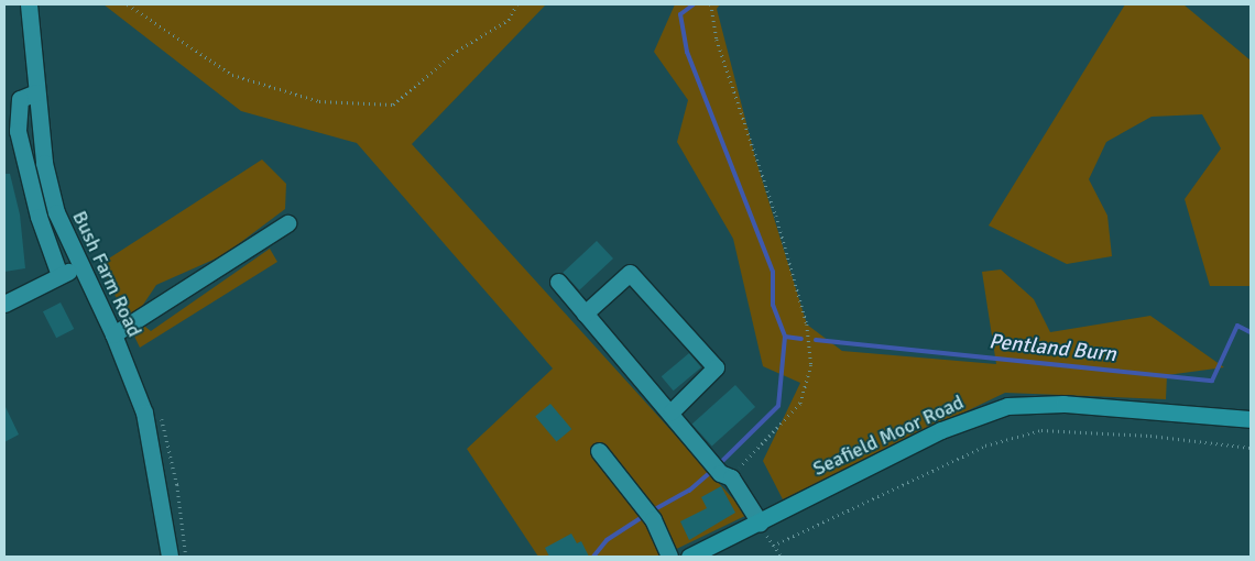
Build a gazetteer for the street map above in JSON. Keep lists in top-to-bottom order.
{
  "streets": {
    "main road": ["Seafield Moor Road"],
    "street": ["Bush Farm Road"]
  },
  "water": ["Pentland Burn"]
}
